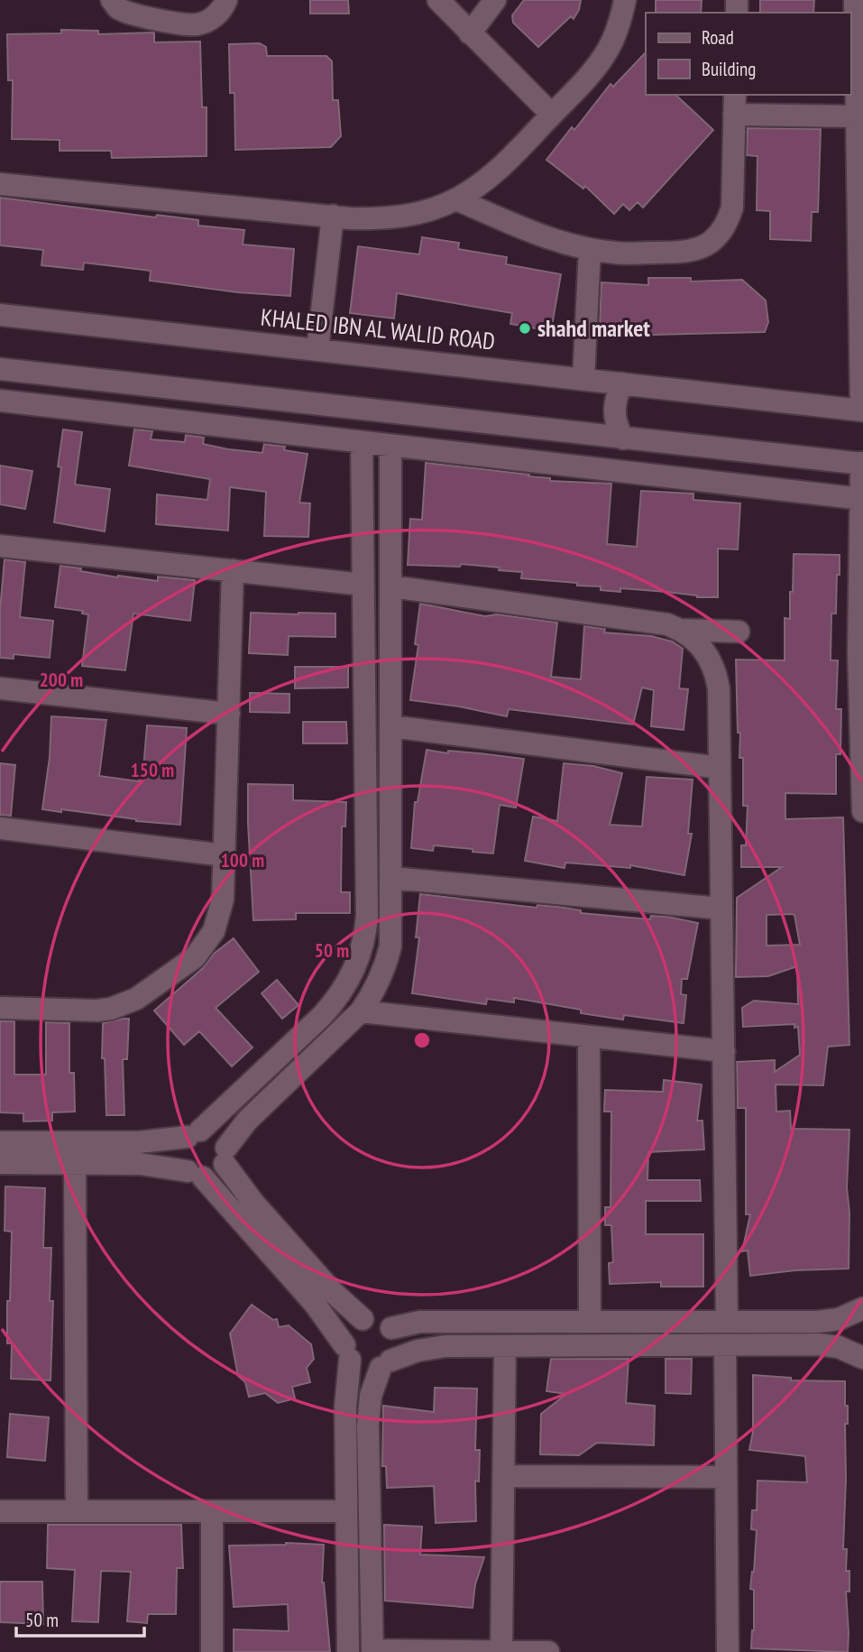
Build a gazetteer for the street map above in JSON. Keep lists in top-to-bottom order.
{
  "streets": {
    "street": ["KHALED IBN AL WALID ROAD"]
  },
  "places": ["shahd market"],
  "legend": ["Road", "Building"],
  "scale_bar": "50 m",
  "rings": [
    "200 m",
    "150 m",
    "100 m",
    "50 m"
  ]
}
